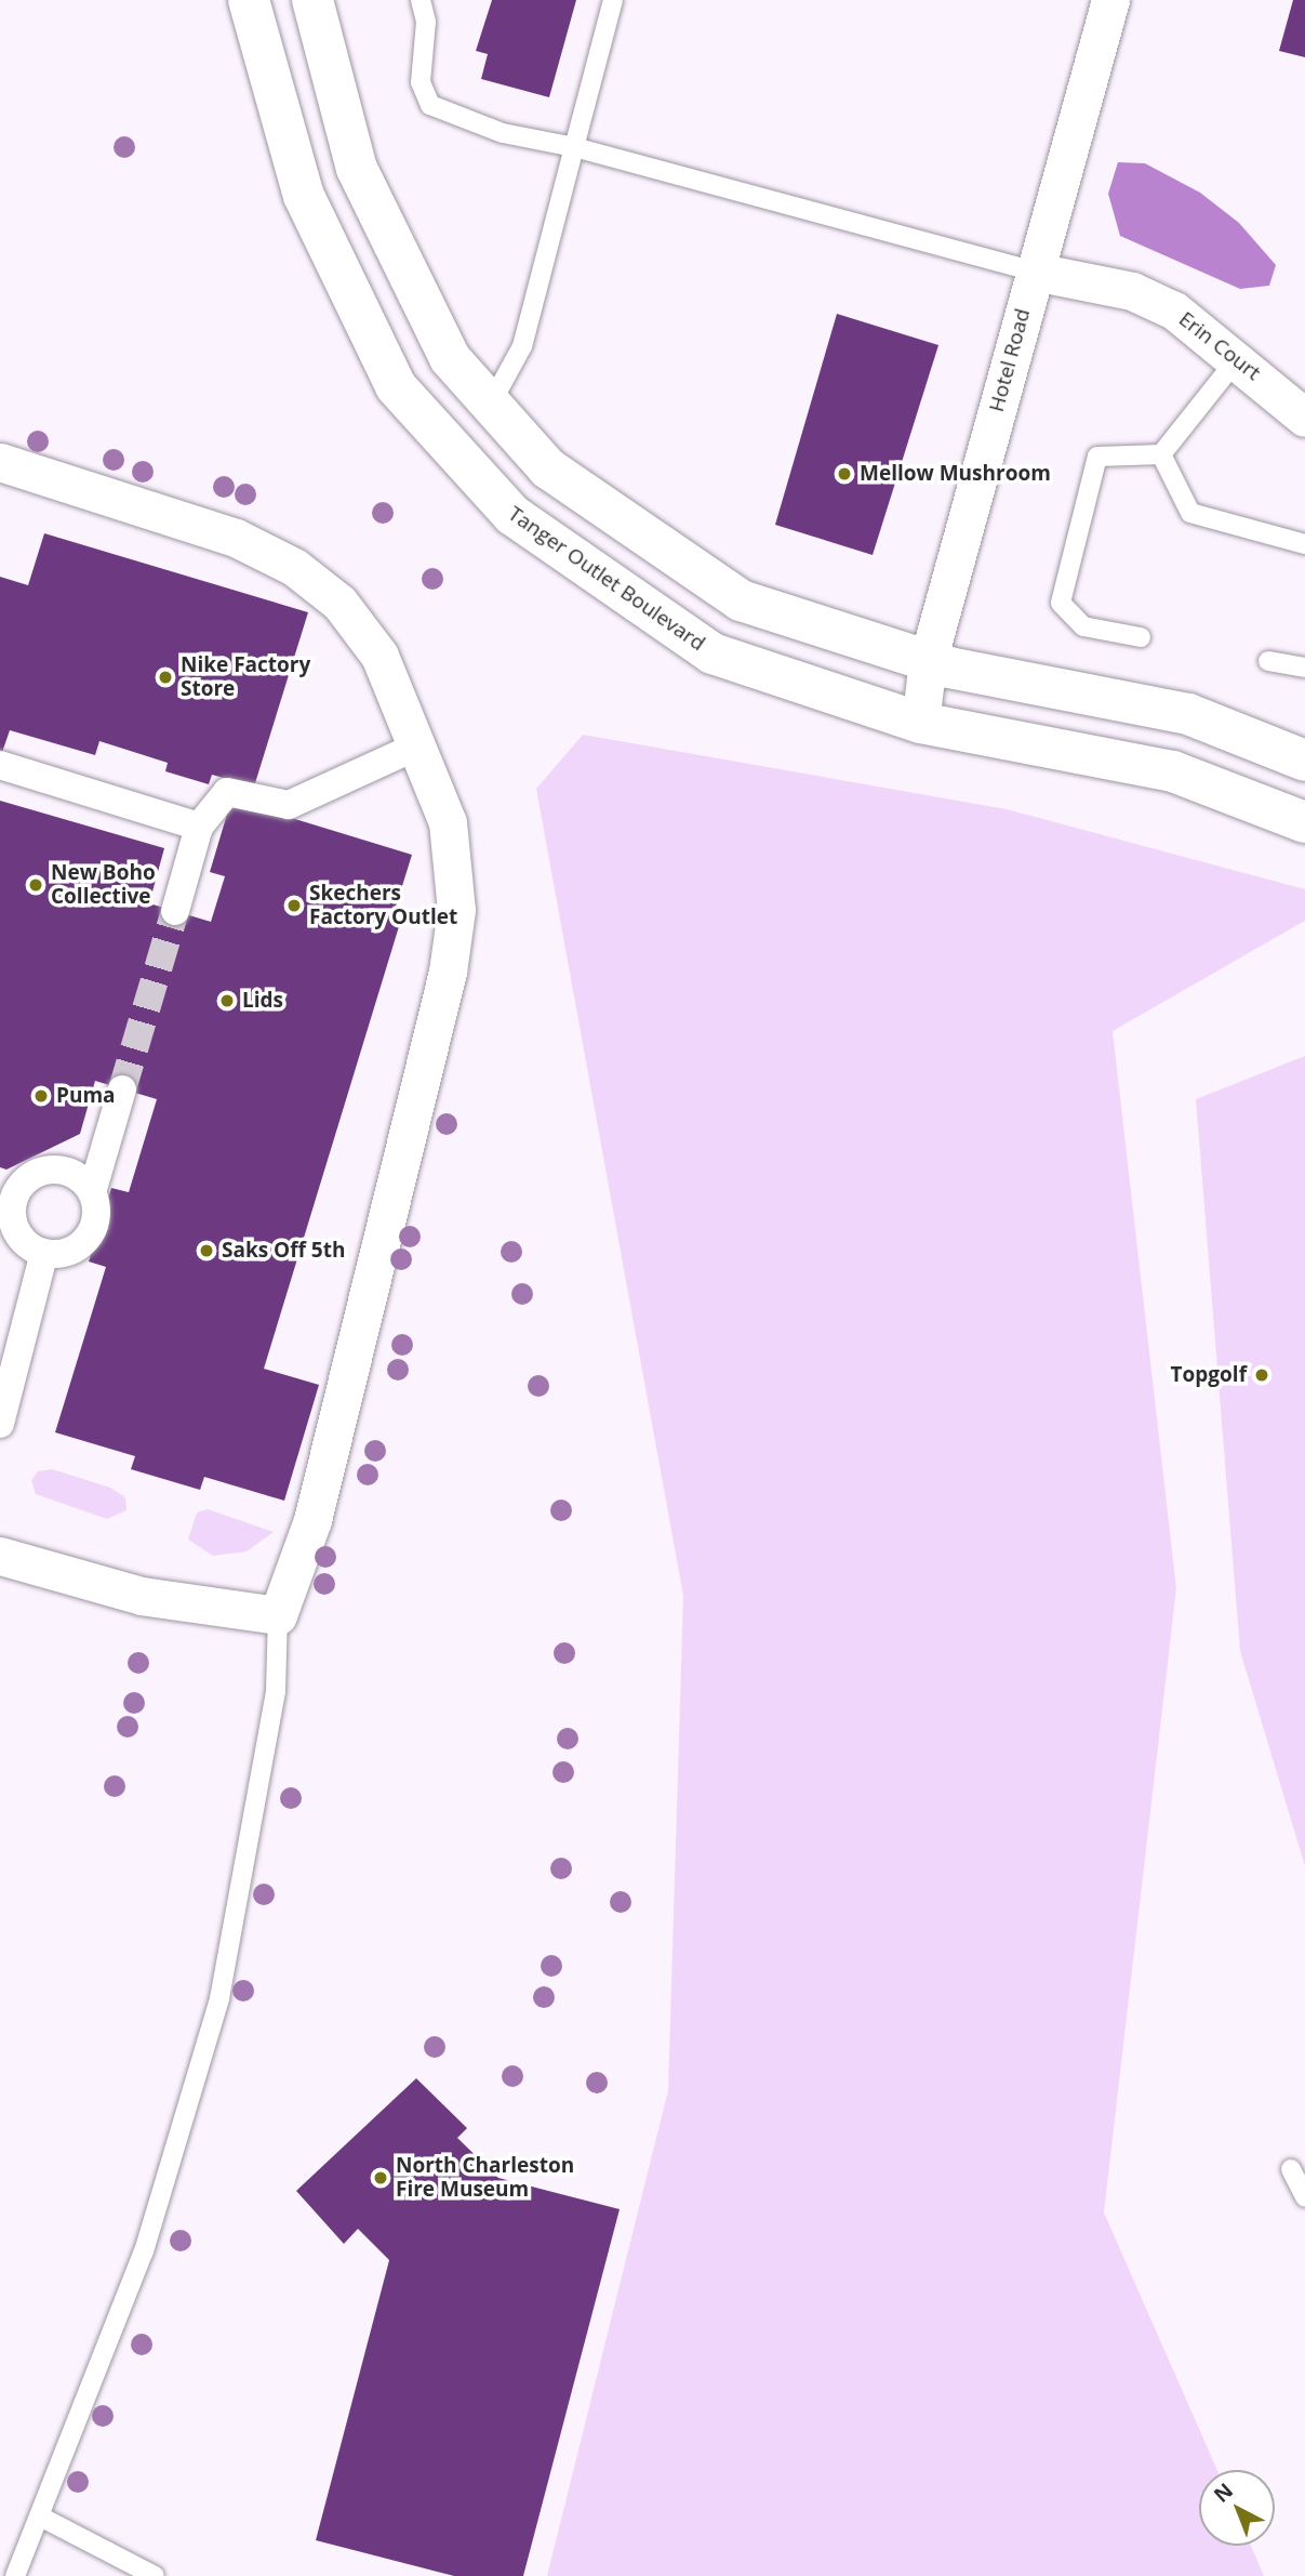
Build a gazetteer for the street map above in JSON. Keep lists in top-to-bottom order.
{
  "streets": {
    "street": ["Erin Court", "Hotel Road", "Tanger Outlet Boulevard"]
  },
  "crossings": [
    ["Erin Court", "Hotel Road"],
    ["Hotel Road", "Tanger Outlet Boulevard"]
  ],
  "places": [
    "Mellow Mushroom",
    "Nike Factory Store",
    "New Boho Collective",
    "Skechers Factory Outlet",
    "Lids",
    "Puma",
    "Saks Off 5th",
    "Topgolf",
    "North Charleston Fire Museum"
  ],
  "north": "top left"
}
